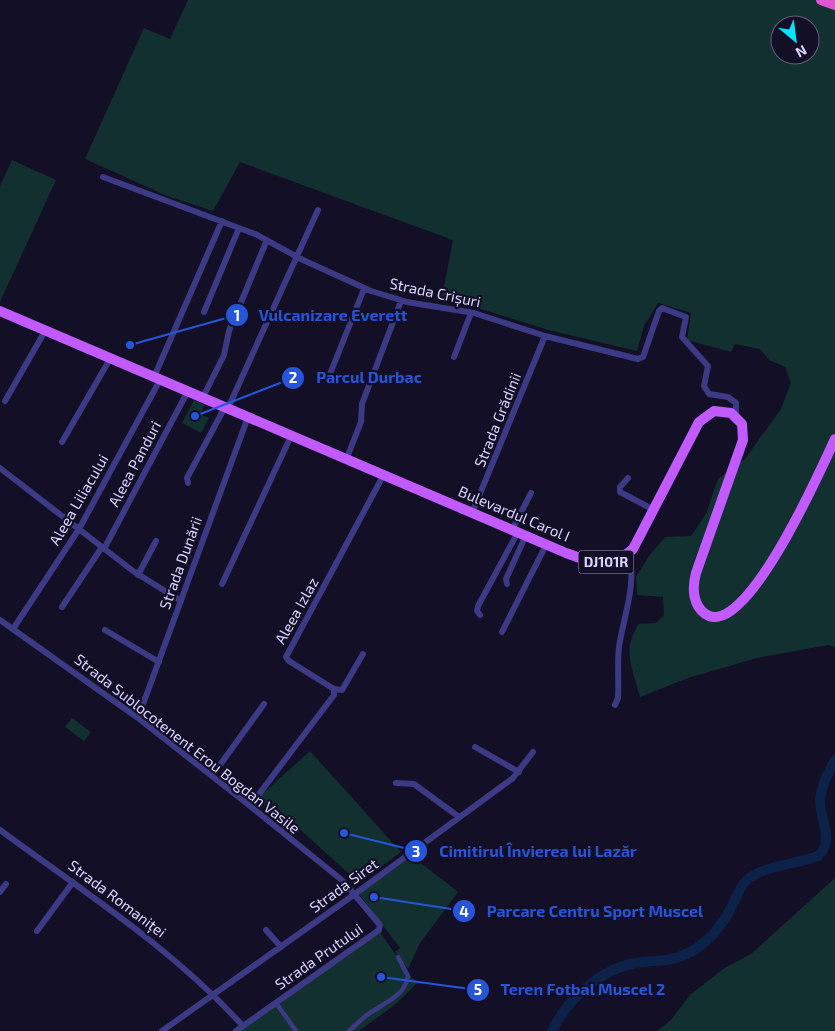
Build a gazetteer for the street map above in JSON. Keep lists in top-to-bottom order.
{
  "streets": {
    "main road": ["Bulevardul Carol I", "DJ101R"],
    "street": [
      "Strada Crișuri",
      "Strada Grădinii",
      "Aleea Panduri",
      "Aleea Liliacului",
      "Strada Dunării",
      "Aleea Izlaz",
      "Strada Sublocotenent Erou Bogdan Vasile",
      "Strada Siret",
      "Strada Romaniței",
      "Strada Prutului"
    ]
  },
  "crossings": [
    ["Strada Crișuri", "Strada Grădinii"],
    ["Strada Crișuri", "Aleea Liliacului"],
    ["Strada Crișuri", "DJ101R"],
    ["Strada Grădinii", "Bulevardul Carol I"],
    ["Aleea Panduri", "Bulevardul Carol I"],
    ["Aleea Liliacului", "Bulevardul Carol I"],
    ["Aleea Liliacului", "Strada Sublocotenent Erou Bogdan Vasile"],
    ["Bulevardul Carol I", "DJ101R"],
    ["Bulevardul Carol I", "Strada Dunării"],
    ["Bulevardul Carol I", "Aleea Izlaz"],
    ["Strada Dunării", "Strada Sublocotenent Erou Bogdan Vasile"],
    ["Strada Sublocotenent Erou Bogdan Vasile", "Strada Siret"],
    ["Strada Sublocotenent Erou Bogdan Vasile", "Strada Prutului"],
    ["Strada Siret", "Strada Romaniței"],
    ["Strada Siret", "Strada Prutului"],
    ["Strada Romaniței", "Strada Prutului"]
  ],
  "places": [
    "Vulcanizare Everett",
    "Parcul Durbac",
    "Cimitirul Învierea lui Lazăr",
    "Parcare Centru Sport Muscel",
    "Teren Fotbal Muscel 2"
  ],
  "north": "bottom right"
}
